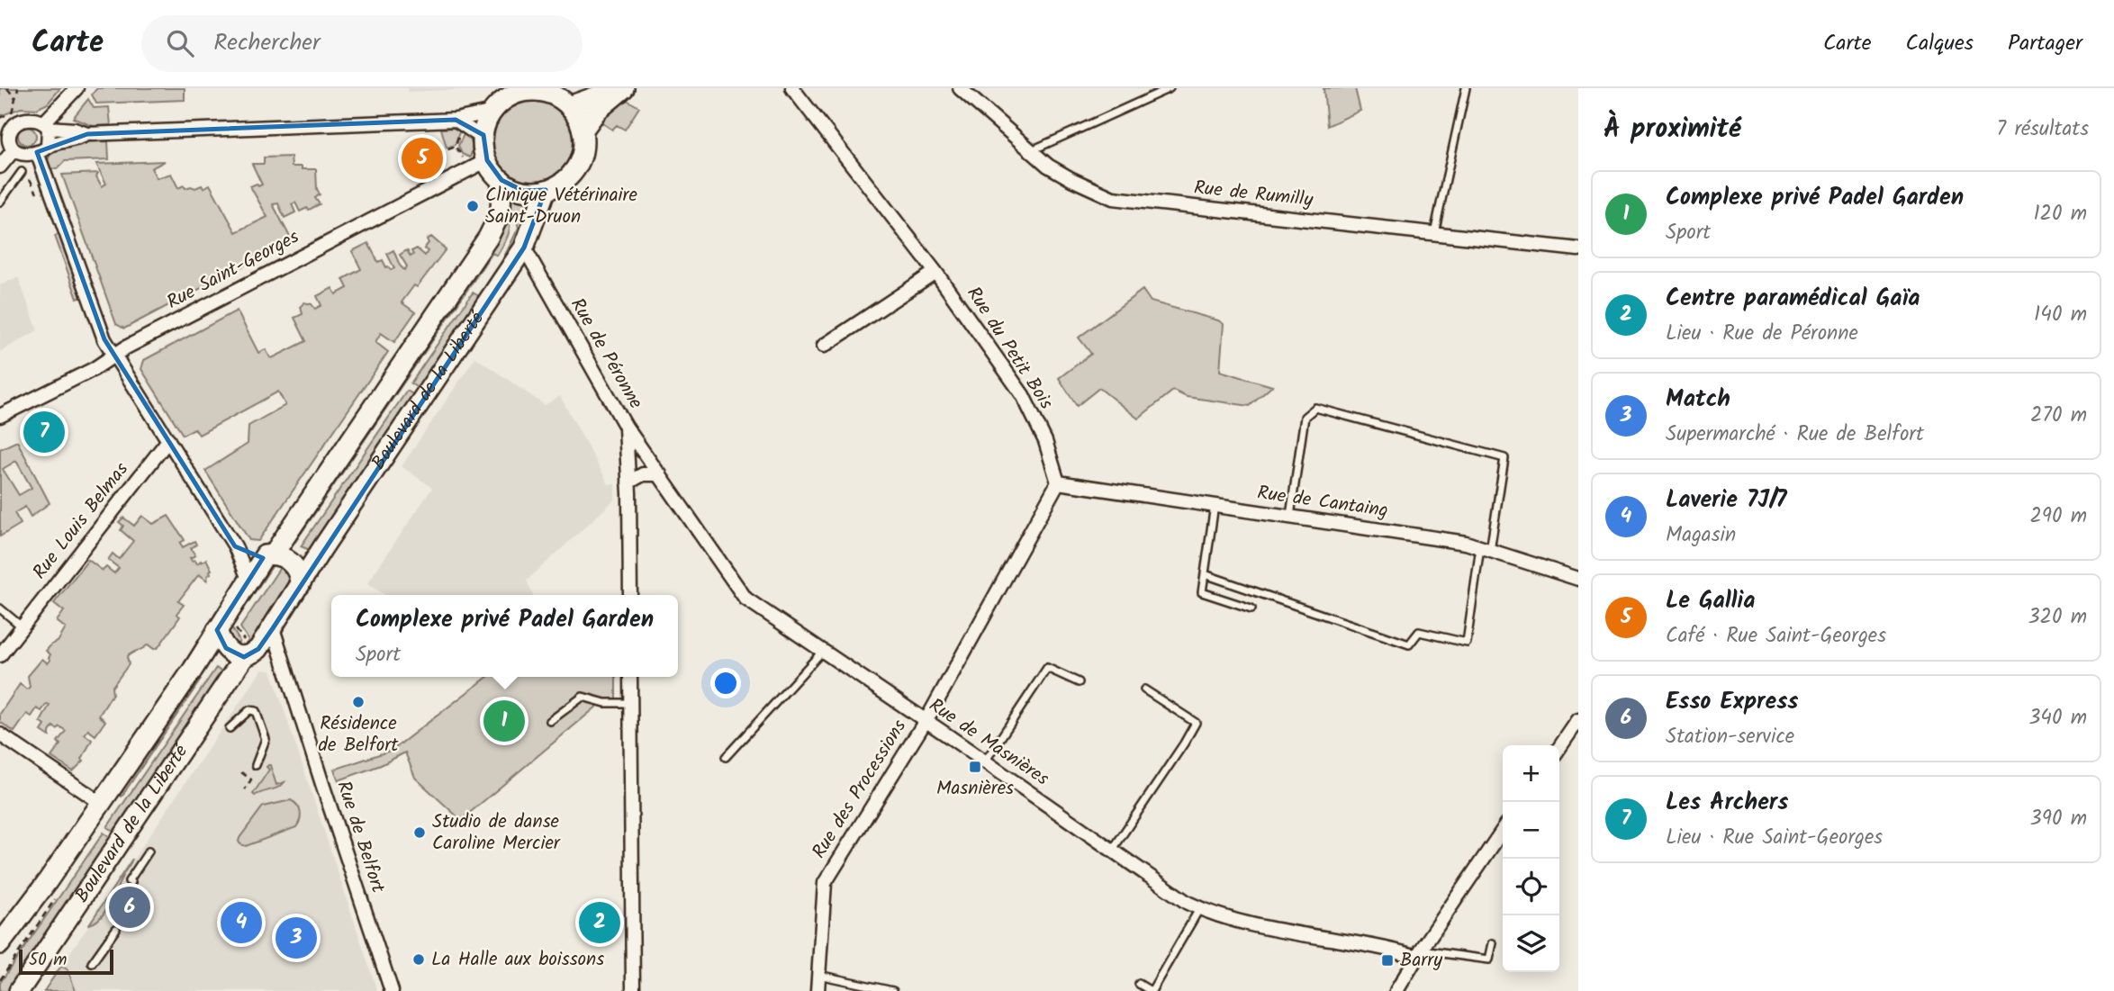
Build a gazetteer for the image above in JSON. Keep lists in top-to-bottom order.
{
  "streets": {
    "main road": ["Boulevard de la Liberté"],
    "street": [
      "Rue de Rumilly",
      "Rue Saint-Georges",
      "Rue du Petit Bois",
      "Rue de Péronne",
      "Rue de Cantaing",
      "Rue Louis Belmas",
      "Rue de Masnières",
      "Rue des Processions",
      "Rue de Belfort"
    ]
  },
  "crossings": [
    ["Rue Saint-Georges", "Boulevard de la Liberté"],
    ["Rue du Petit Bois", "Rue de Cantaing"],
    ["Rue de Péronne", "Boulevard de la Liberté"],
    ["Rue de Péronne", "Rue de Masnières"],
    ["Boulevard de la Liberté", "Rue de Belfort"],
    ["Rue de Masnières", "Rue des Processions"]
  ],
  "places": {
    "other": [
      "Clinique Vétérinaire Saint-Druon",
      "Résidence de Belfort",
      "Studio de danse Caroline Mercier",
      "La Halle aux boissons"
    ],
    "transit": ["Masnières", "Barry"]
  },
  "scale_bar": "50 m",
  "page": {
    "header": "Carte",
    "search": "Rechercher",
    "nav": ["Carte", "Calques", "Partager"],
    "heading": ["À proximité", "7 résultats"],
    "pins": [
      "5",
      "7",
      "1",
      "6",
      "2",
      "4",
      "3"
    ],
    "list": [
      {
        "mark": "1",
        "name": "Complexe privé Padel Garden",
        "note": "Sport",
        "value": "120 m"
      },
      {
        "mark": "2",
        "name": "Centre paramédical Gaïa",
        "note": "Lieu · Rue de Péronne",
        "value": "140 m"
      },
      {
        "mark": "3",
        "name": "Match",
        "note": "Supermarché · Rue de Belfort",
        "value": "270 m"
      },
      {
        "mark": "4",
        "name": "Laverie 7J/7",
        "note": "Magasin",
        "value": "290 m"
      },
      {
        "mark": "5",
        "name": "Le Gallia",
        "note": "Café · Rue Saint-Georges",
        "value": "320 m"
      },
      {
        "mark": "6",
        "name": "Esso Express",
        "note": "Station-service",
        "value": "340 m"
      },
      {
        "mark": "7",
        "name": "Les Archers",
        "note": "Lieu · Rue Saint-Georges",
        "value": "390 m"
      }
    ],
    "popup": ["Complexe privé Padel Garden", "Sport"],
    "map_buttons": ["+", "−"],
    "scale": "50 m"
  }
}
